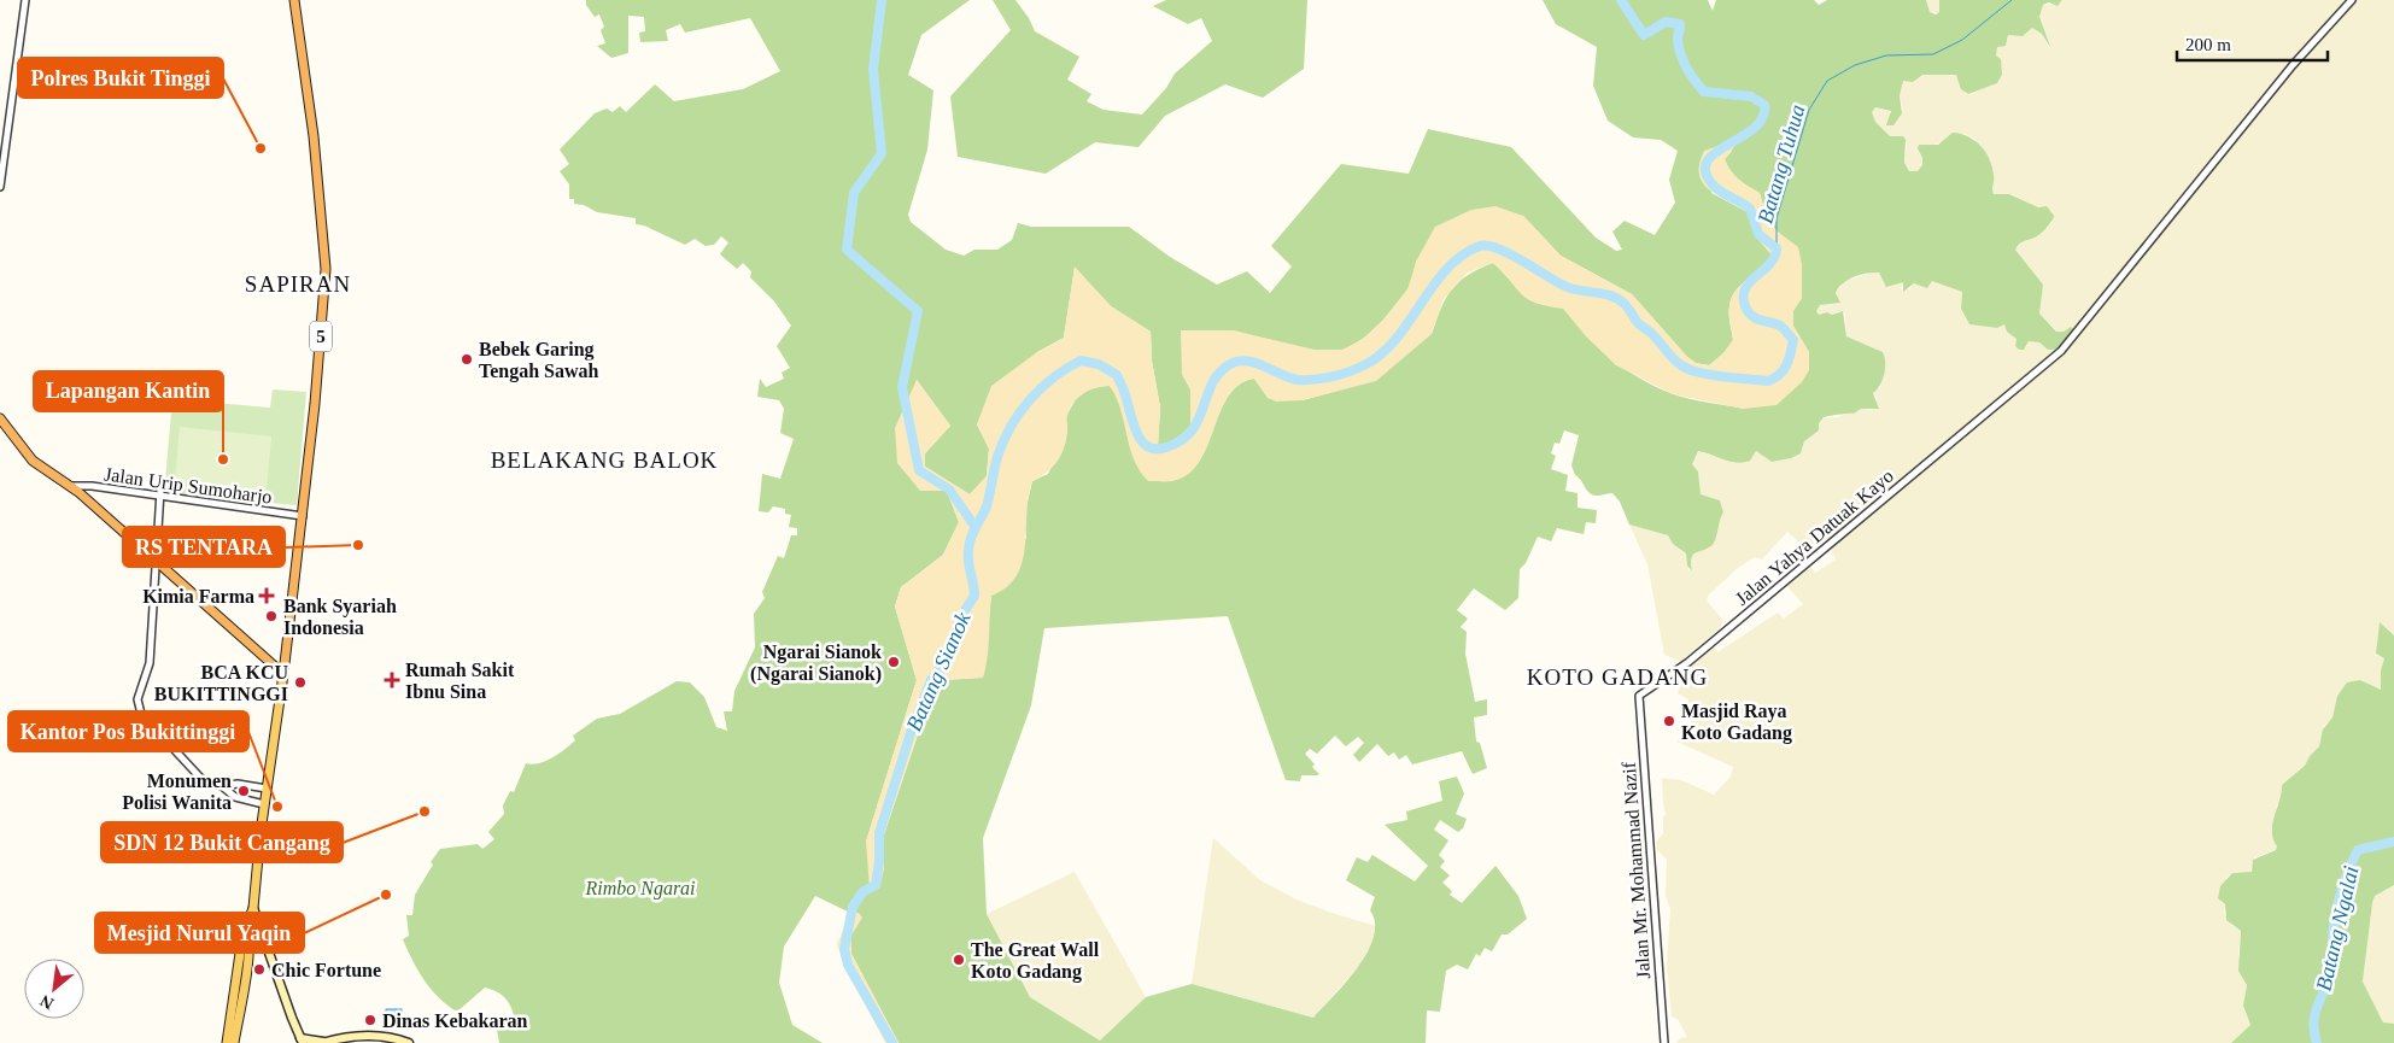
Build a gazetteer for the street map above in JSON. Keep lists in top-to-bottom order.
{
  "streets": {
    "highway": ["5"],
    "street": ["Jalan Urip Sumoharjo", "Jalan Yahya Datuak Kayo", "Jalan Mr. Mohammad Nazif"]
  },
  "crossings": [
    ["5", "Jalan Urip Sumoharjo"],
    ["Jalan Yahya Datuak Kayo", "Jalan Mr. Mohammad Nazif"]
  ],
  "districts": ["SAPIRAN", "BELAKANG BALOK", "KOTO GADANG"],
  "water": ["Batang Tuhua", "Batang Sianok", "Batang Ngalai"],
  "parks": ["Rimbo Ngarai"],
  "places": {
    "other": [
      "Polres Bukit Tinggi",
      "Bebek Garing Tengah Sawah",
      "Lapangan Kantin",
      "RS TENTARA",
      "Bank Syariah Indonesia",
      "Ngarai Sianok (Ngarai Sianok)",
      "BCA KCU BUKITTINGGI",
      "Masjid Raya Koto Gadang",
      "Monumen Polisi Wanita",
      "Kantor Pos Bukittinggi",
      "SDN 12 Bukit Cangang",
      "Mesjid Nurul Yaqin",
      "The Great Wall Koto Gadang",
      "Chic Fortune",
      "Dinas Kebakaran"
    ],
    "health": ["Kimia Farma", "Rumah Sakit Ibnu Sina"]
  },
  "scale_bar": "200 m",
  "north": "bottom left"
}
